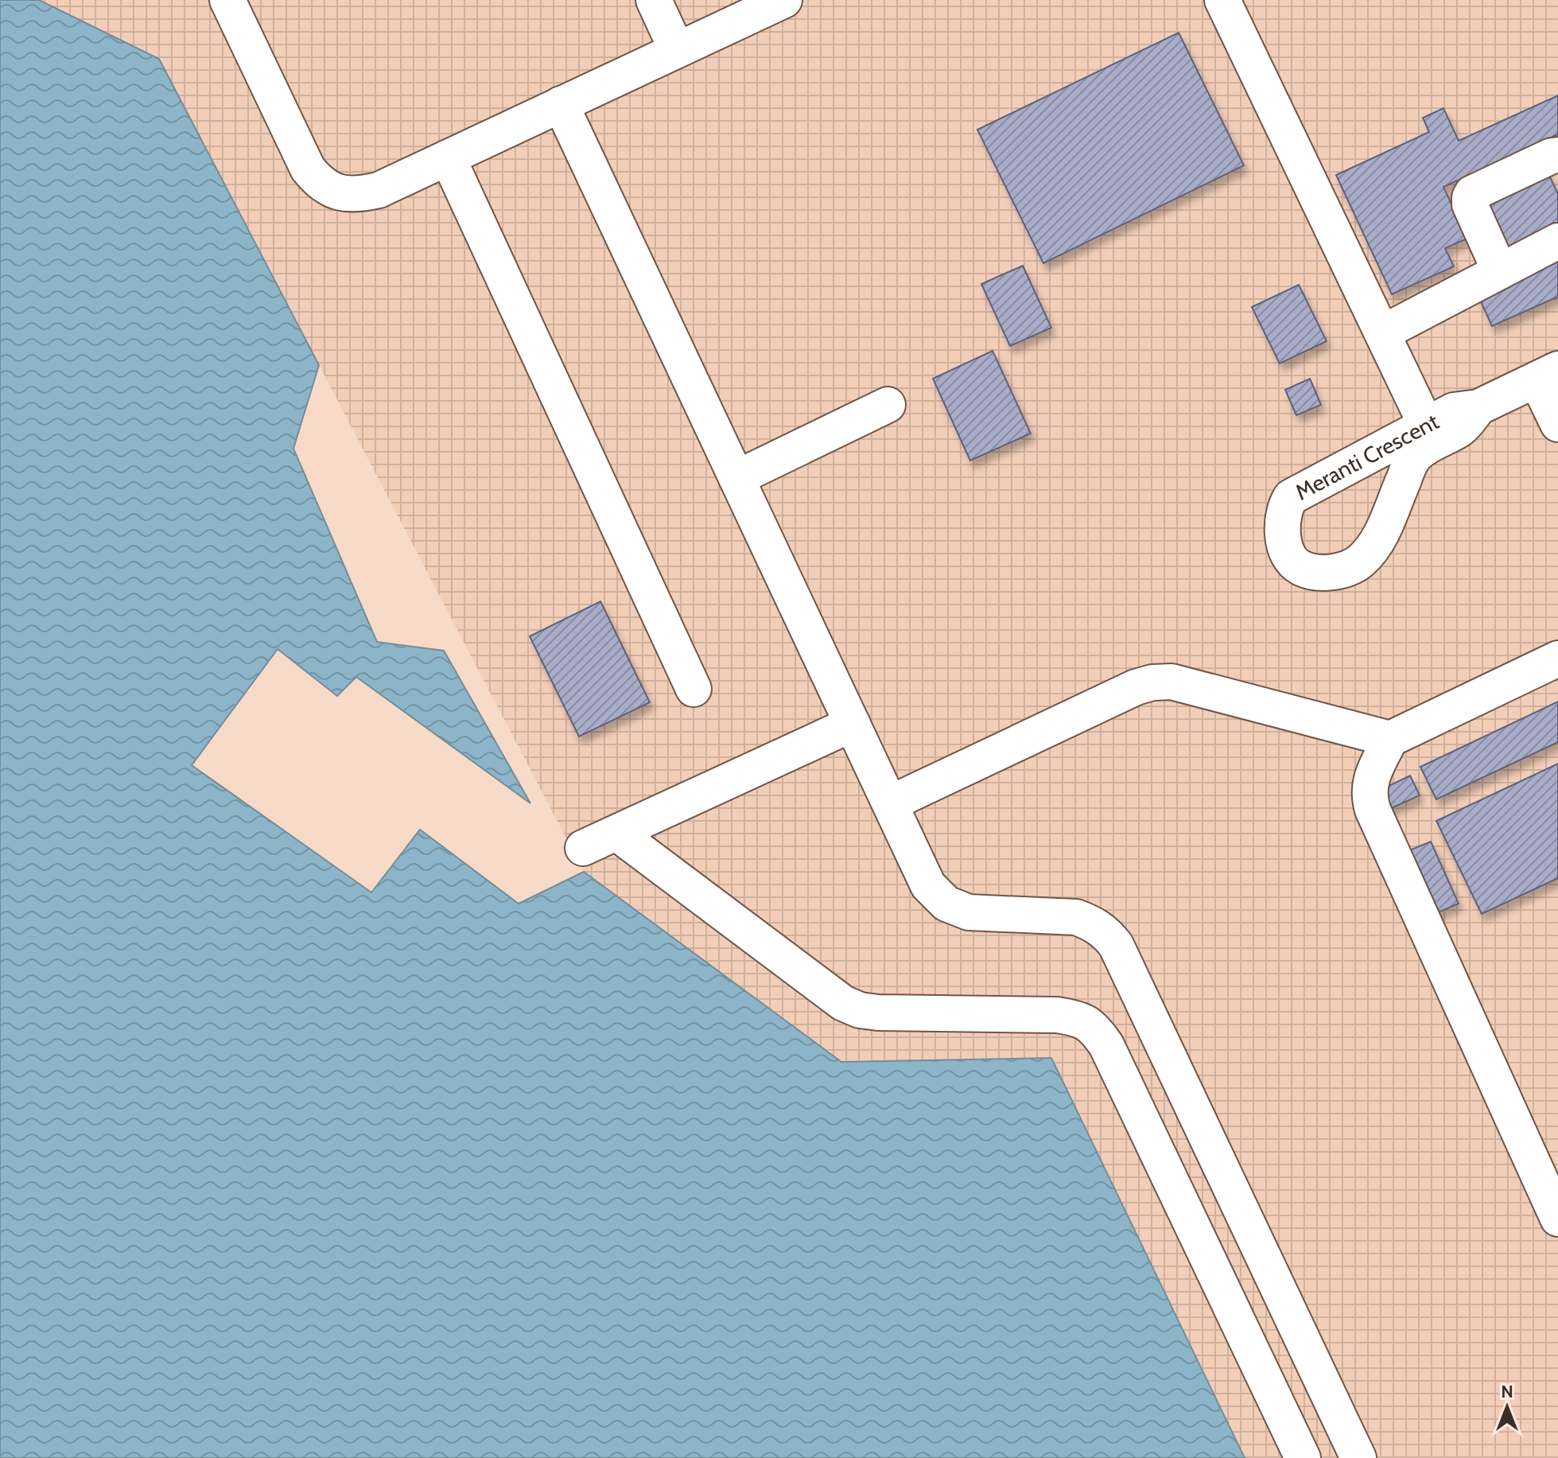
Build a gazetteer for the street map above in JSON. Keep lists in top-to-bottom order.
{
  "streets": {
    "street": ["Meranti Crescent"]
  },
  "north": "top"
}
